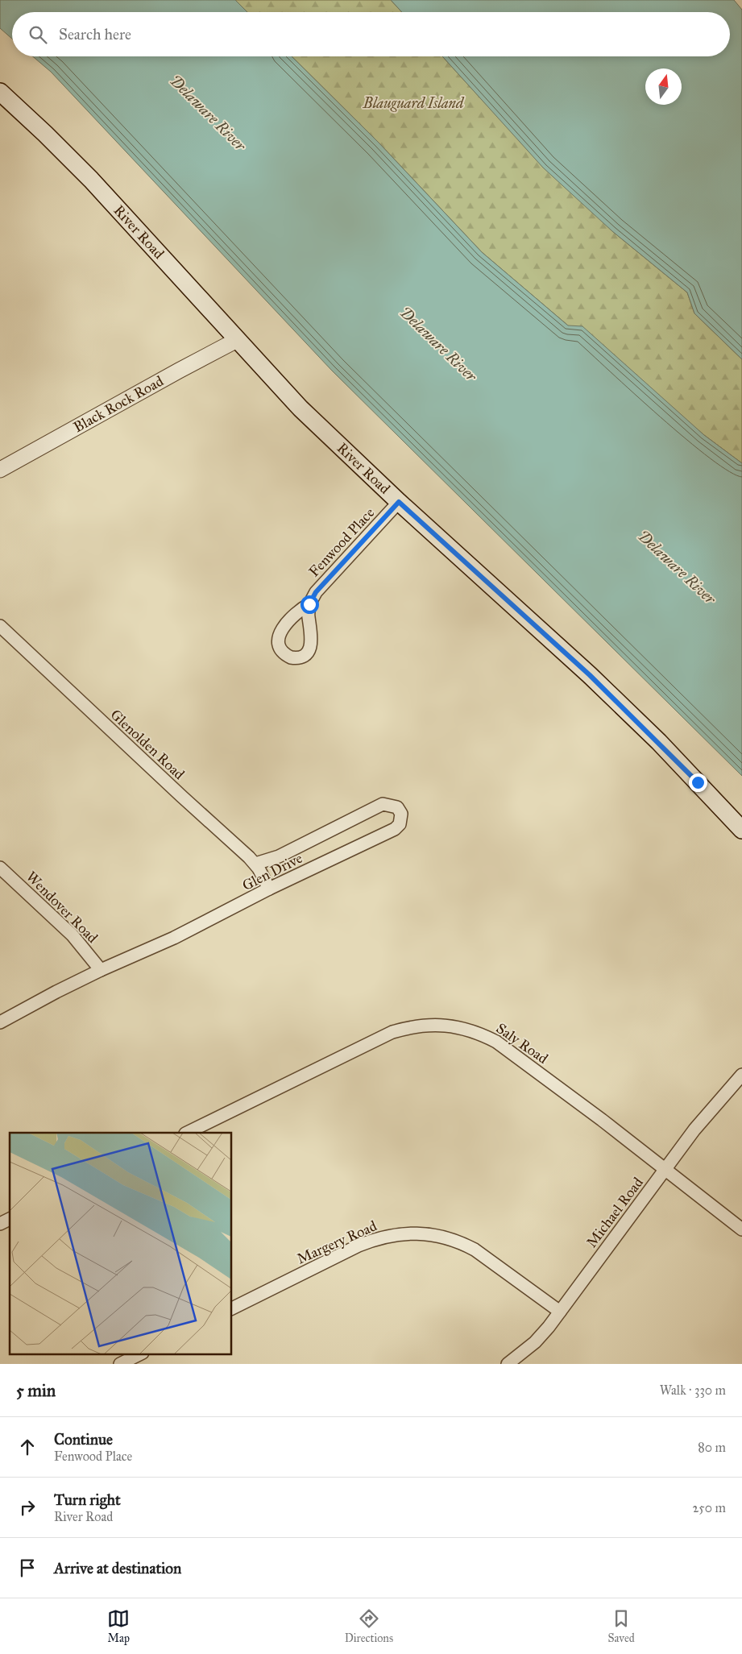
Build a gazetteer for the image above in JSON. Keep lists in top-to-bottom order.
{
  "streets": {
    "main road": ["River Road"],
    "street": [
      "Black Rock Road",
      "Fenwood Place",
      "Glenolden Road",
      "Glen Drive",
      "Wendover Road",
      "Saly Road",
      "Michael Road",
      "Margery Road"
    ]
  },
  "crossings": [
    ["River Road", "Black Rock Road"],
    ["River Road", "Fenwood Place"],
    ["Glenolden Road", "Glen Drive"],
    ["Glen Drive", "Wendover Road"],
    ["Saly Road", "Michael Road"],
    ["Michael Road", "Margery Road"]
  ],
  "water": ["Delaware River"],
  "parks": ["Blauguard Island"],
  "north": "top",
  "page": {
    "search": "Search here",
    "heading": ["5 min", "Walk · 330 m"],
    "list": [
      ["Continue", "Fenwood Place", "80 m"],
      ["Turn right", "River Road", "250 m"],
      "Arrive at destination"
    ],
    "nav": ["Map", "Directions", "Saved"]
  }
}
